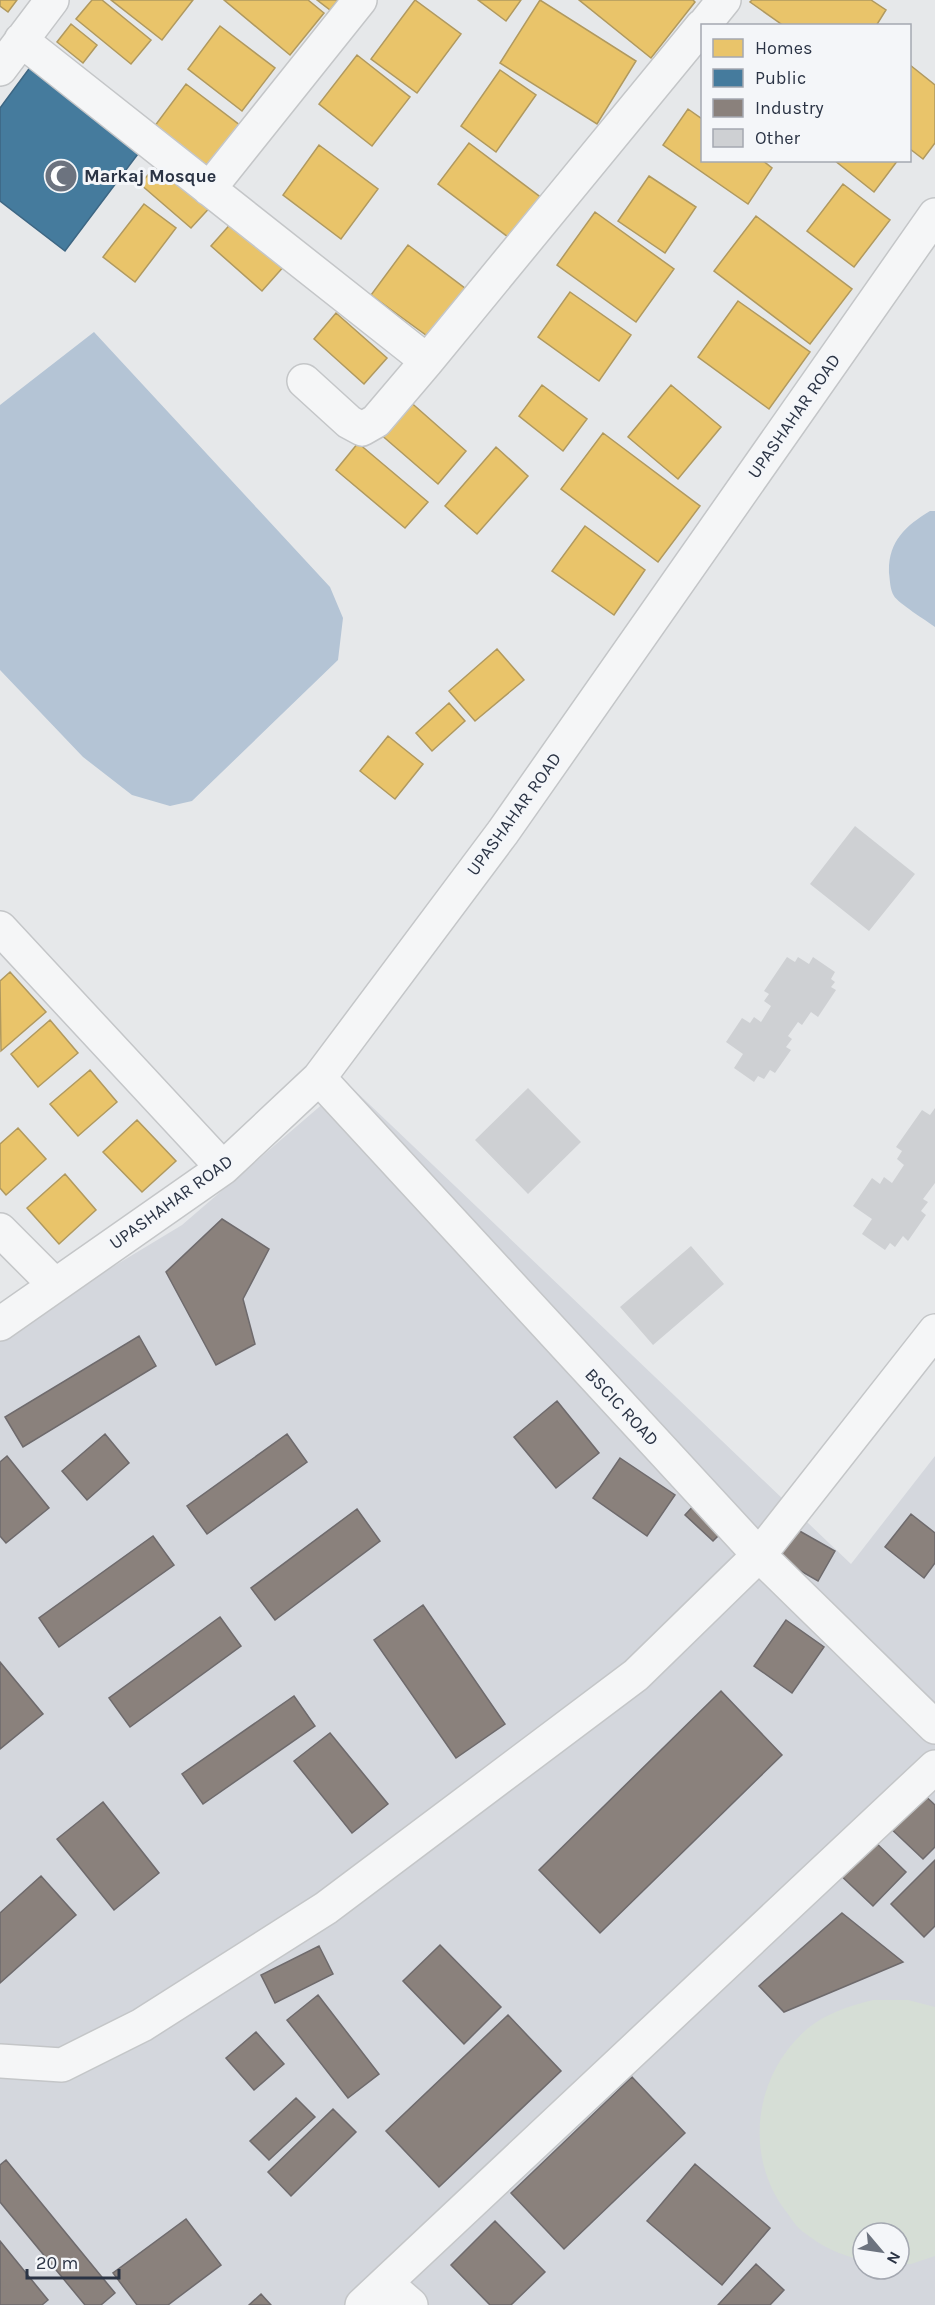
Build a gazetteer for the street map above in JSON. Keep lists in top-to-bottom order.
{
  "streets": {
    "street": ["UPASHAHAR ROAD", "BSCIC ROAD"]
  },
  "crossings": [
    ["UPASHAHAR ROAD", "BSCIC ROAD"]
  ],
  "places": {
    "mosque": ["Markaj Mosque"]
  },
  "legend": [
    "Homes",
    "Public",
    "Industry",
    "Other"
  ],
  "scale_bar": "20 m",
  "north": "bottom right"
}
